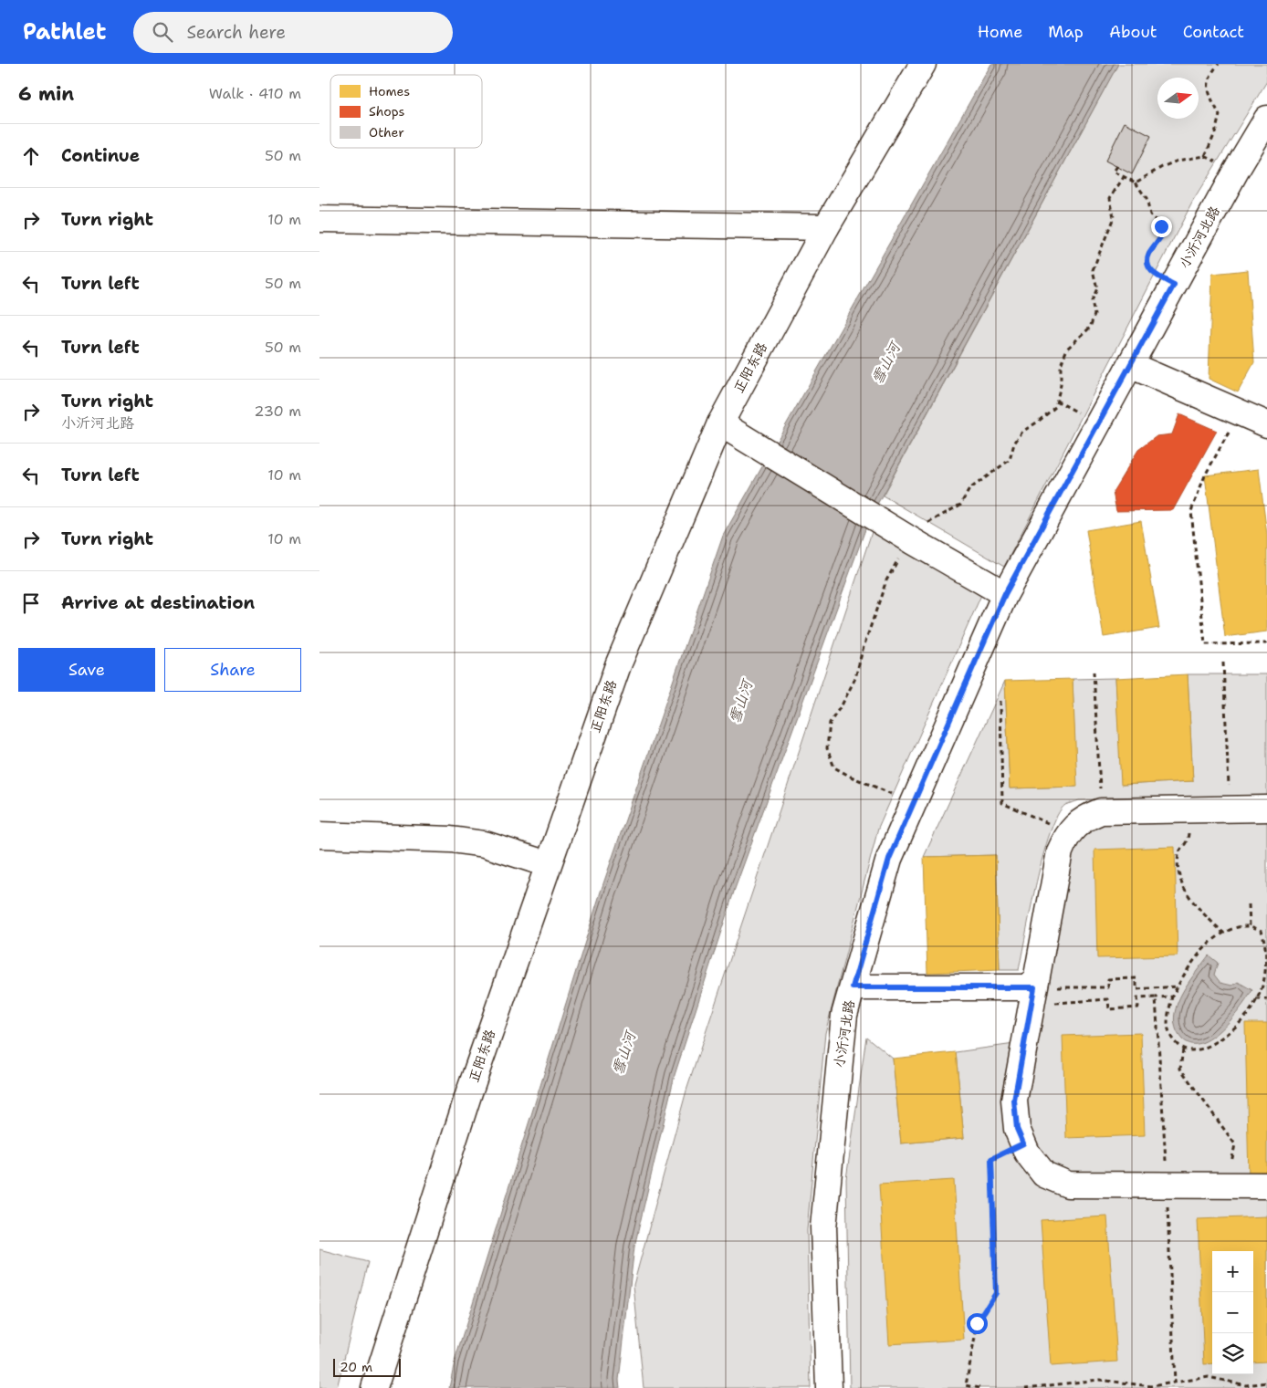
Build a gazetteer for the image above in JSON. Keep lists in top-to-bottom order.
{
  "streets": {
    "street": ["小沂河北路", "正阳东路"]
  },
  "water": ["雪山河"],
  "legend": ["Homes", "Shops", "Other"],
  "scale_bar": "20 m",
  "north": "right",
  "page": {
    "header": "Pathlet",
    "search": "Search here",
    "nav": [
      "Home",
      "Map",
      "About",
      "Contact"
    ],
    "heading": ["6 min", "Walk · 410 m"],
    "list": [
      ["Continue", "50 m"],
      ["Turn right", "10 m"],
      ["Turn left", "50 m"],
      ["Turn left", "50 m"],
      ["Turn right", "小沂河北路", "230 m"],
      ["Turn left", "10 m"],
      ["Turn right", "10 m"],
      "Arrive at destination"
    ],
    "buttons": ["Save", "Share"],
    "map_buttons": ["+", "−"],
    "scale": "20 m"
  }
}
